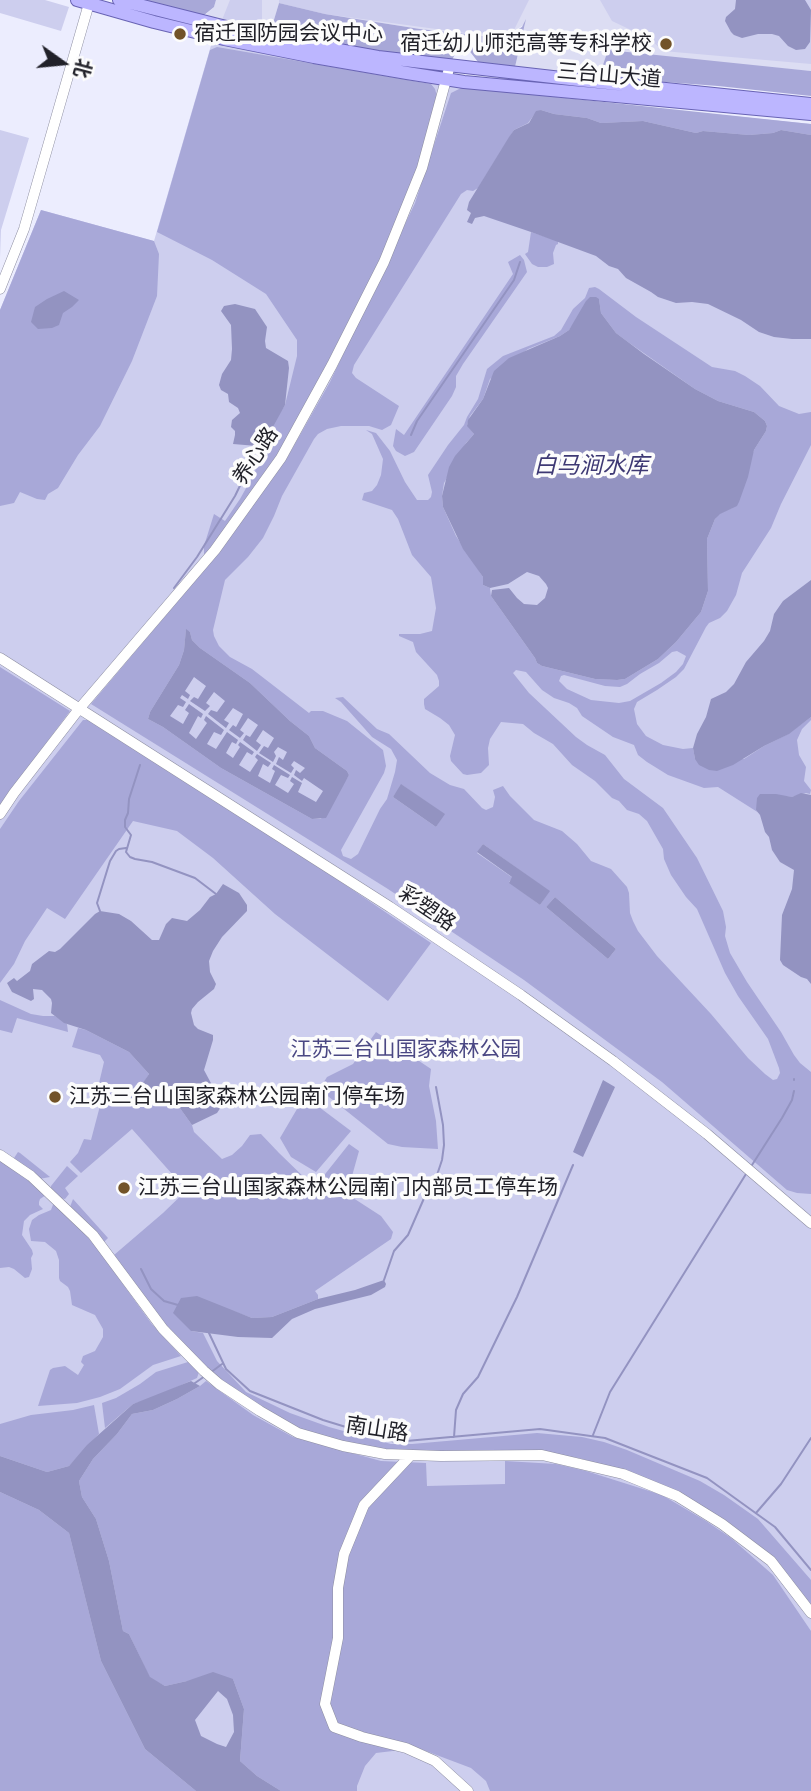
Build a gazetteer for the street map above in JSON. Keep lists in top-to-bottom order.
{
  "streets": {
    "main road": ["三台山大道"],
    "street": ["养心路", "彩塑路", "南山路"]
  },
  "crossings": [
    ["三台山大道", "养心路"],
    ["养心路", "彩塑路"]
  ],
  "water": ["白马涧水库"],
  "parks": ["江苏三台山国家森林公园"],
  "places": [
    "宿迁国防园会议中心",
    "宿迁幼儿师范高等专科学校",
    "江苏三台山国家森林公园南门停车场",
    "江苏三台山国家森林公园南门内部员工停车场"
  ],
  "north": "right"
}
